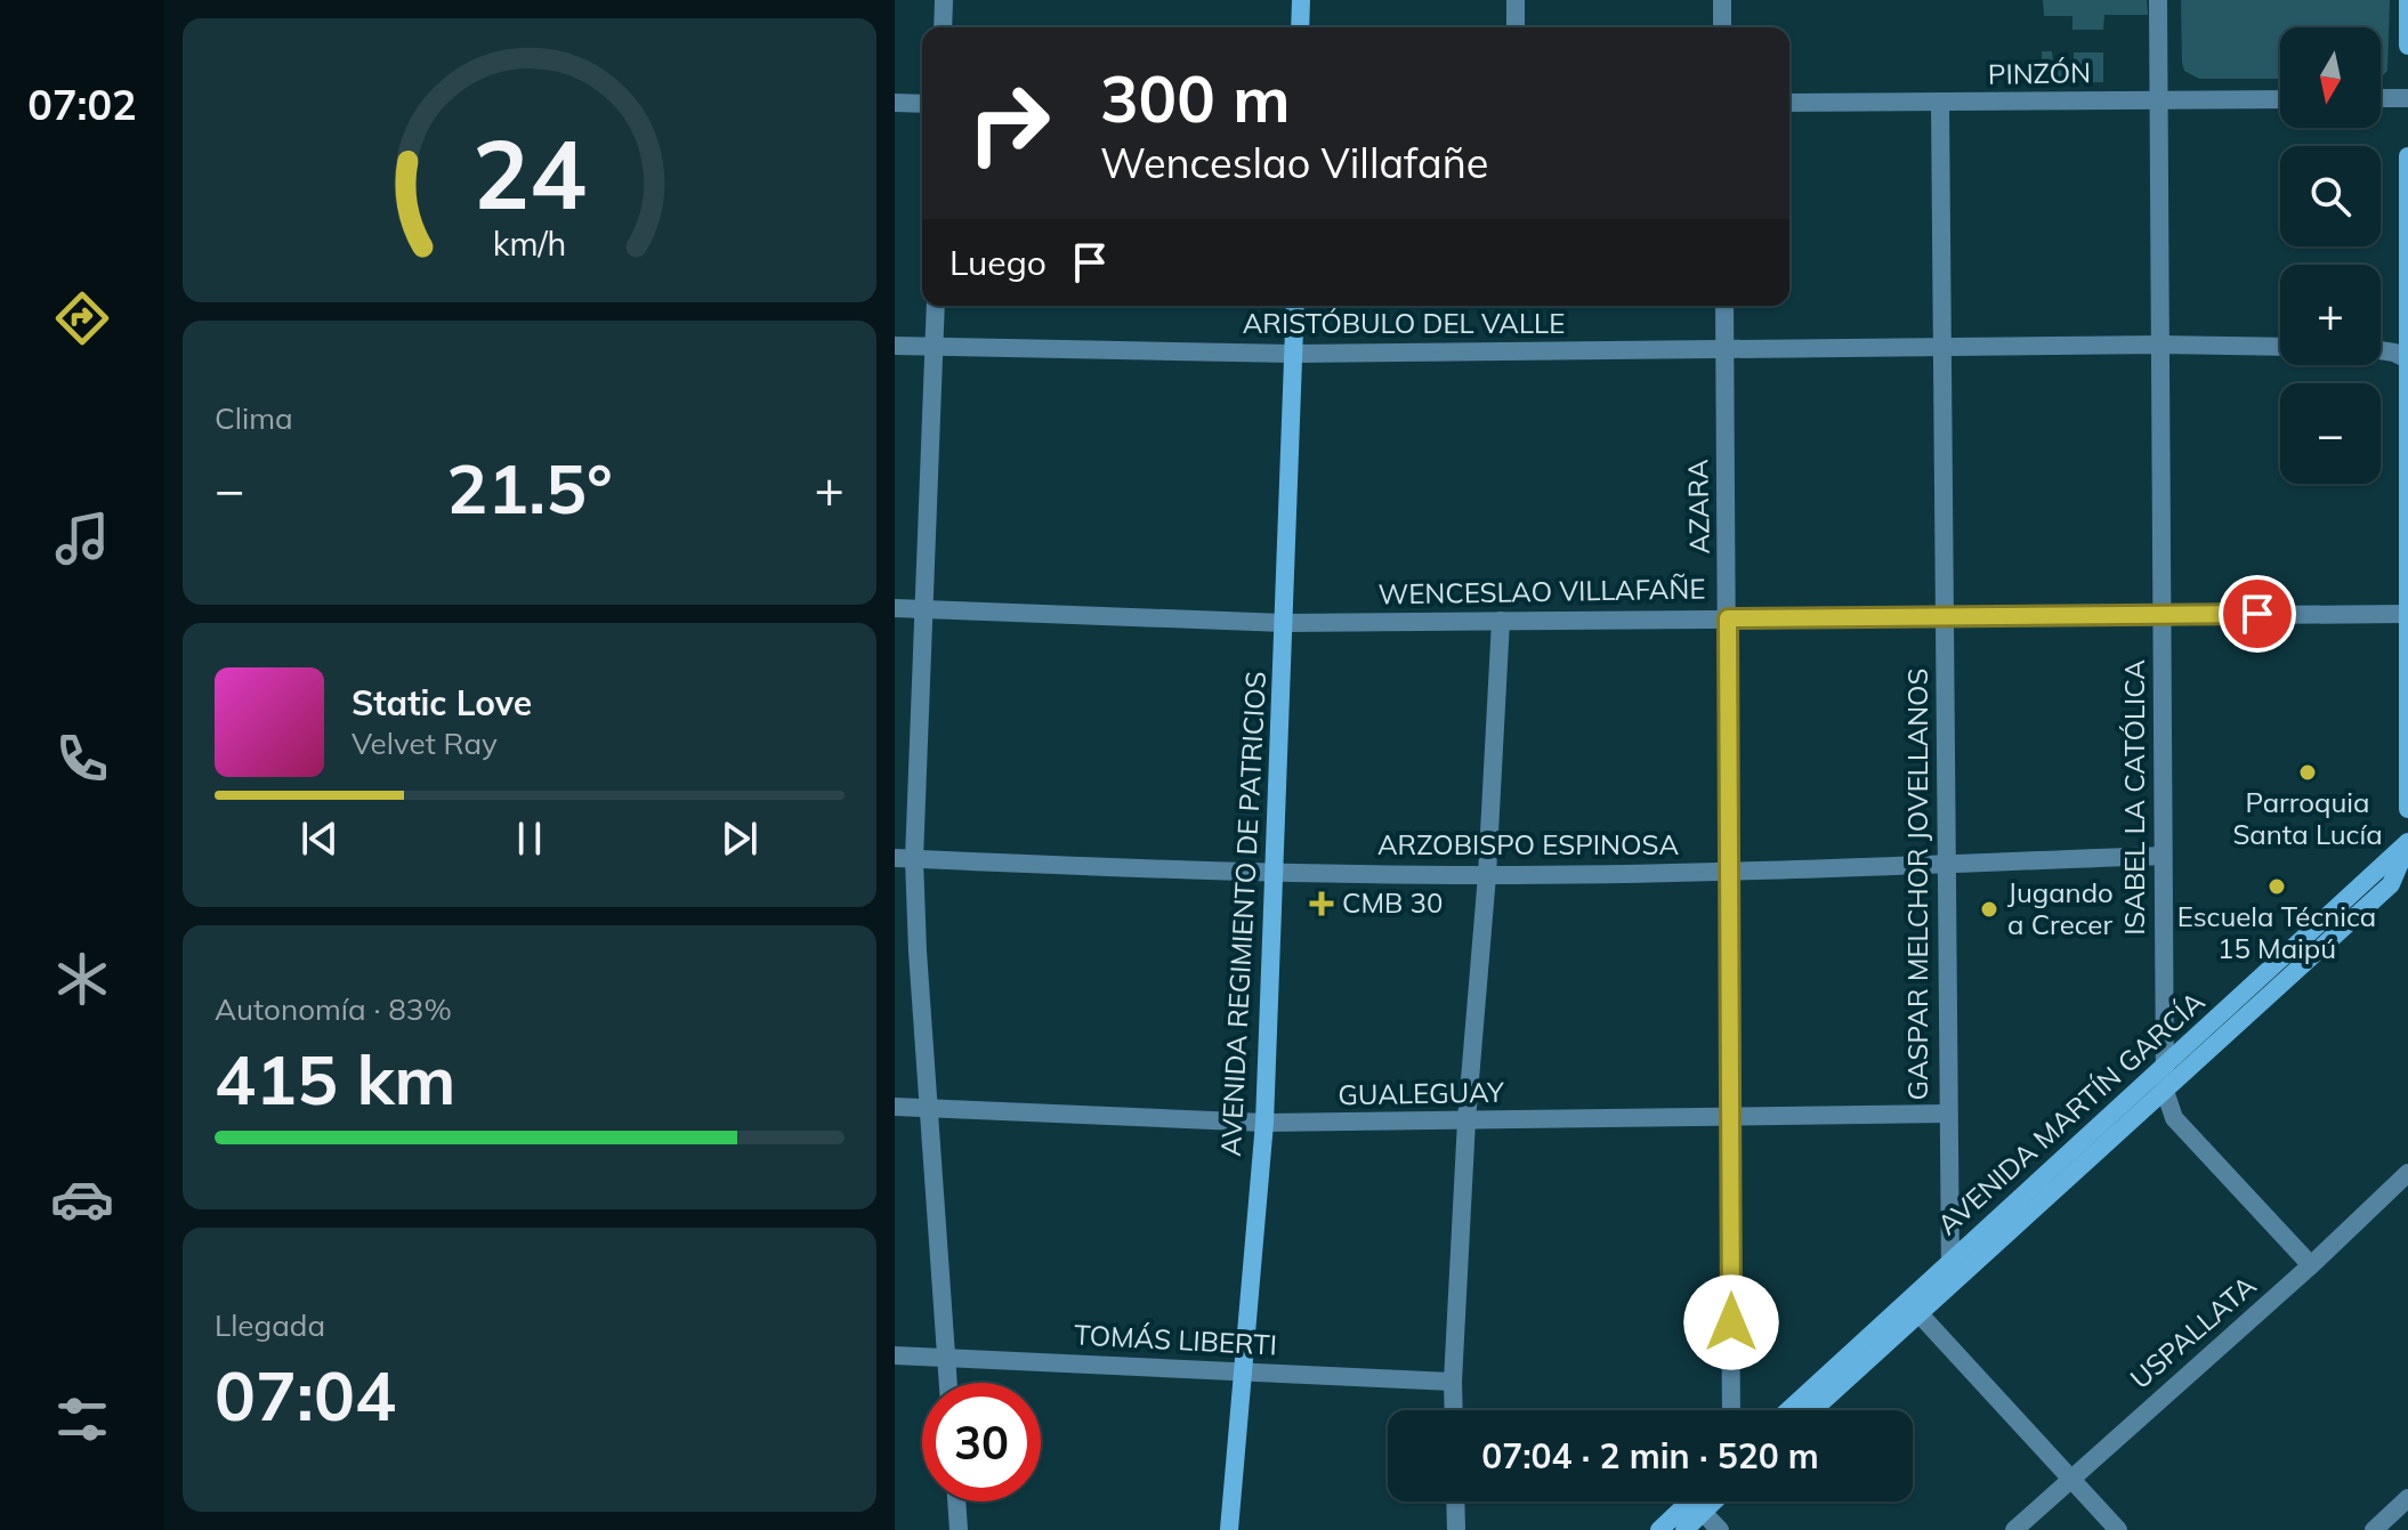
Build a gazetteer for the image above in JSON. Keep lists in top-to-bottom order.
{
  "streets": {
    "main road": ["AVENIDA REGIMIENTO DE PATRICIOS", "AVENIDA MARTÍN GARCÍA"],
    "street": [
      "PINZÓN",
      "ARISTÓBULO DEL VALLE",
      "AZARA",
      "WENCESLAO VILLAFAÑE",
      "ISABEL LA CATÓLICA",
      "ARZOBISPO ESPINOSA",
      "GASPAR MELCHOR JOVELLANOS",
      "GUALEGUAY",
      "USPALLATA",
      "TOMÁS LIBERTI"
    ]
  },
  "crossings": [
    ["PINZÓN", "ISABEL LA CATÓLICA"],
    ["PINZÓN", "GASPAR MELCHOR JOVELLANOS"],
    ["ARISTÓBULO DEL VALLE", "AZARA"],
    ["ARISTÓBULO DEL VALLE", "ISABEL LA CATÓLICA"],
    ["ARISTÓBULO DEL VALLE", "GASPAR MELCHOR JOVELLANOS"],
    ["ARISTÓBULO DEL VALLE", "AVENIDA REGIMIENTO DE PATRICIOS"],
    ["AZARA", "WENCESLAO VILLAFAÑE"],
    ["AZARA", "ARZOBISPO ESPINOSA"],
    ["AZARA", "GUALEGUAY"],
    ["WENCESLAO VILLAFAÑE", "ISABEL LA CATÓLICA"],
    ["WENCESLAO VILLAFAÑE", "GASPAR MELCHOR JOVELLANOS"],
    ["WENCESLAO VILLAFAÑE", "AVENIDA REGIMIENTO DE PATRICIOS"],
    ["ISABEL LA CATÓLICA", "ARZOBISPO ESPINOSA"],
    ["ISABEL LA CATÓLICA", "AVENIDA MARTÍN GARCÍA"],
    ["ISABEL LA CATÓLICA", "USPALLATA"],
    ["ARZOBISPO ESPINOSA", "GASPAR MELCHOR JOVELLANOS"],
    ["ARZOBISPO ESPINOSA", "AVENIDA REGIMIENTO DE PATRICIOS"],
    ["GASPAR MELCHOR JOVELLANOS", "GUALEGUAY"],
    ["GASPAR MELCHOR JOVELLANOS", "AVENIDA MARTÍN GARCÍA"],
    ["AVENIDA REGIMIENTO DE PATRICIOS", "GUALEGUAY"],
    ["AVENIDA REGIMIENTO DE PATRICIOS", "TOMÁS LIBERTI"]
  ],
  "places": {
    "other": ["Parroquia Santa Lucía", "Escuela Técnica 15 Maipú", "Jugando a Crecer"],
    "health": ["CMB 30"]
  },
  "north": "bottom",
  "page": {
    "tabs": "07:02",
    "map_buttons": ["+", "−"],
    "turn": ["300 m", "Wenceslao Villafañe"],
    "then": "Luego",
    "tile": [
      "Clima",
      ["Autonomía · 83%", "415 km"],
      ["Llegada", "07:04"]
    ],
    "heat": ["−", "21.5°", "+"],
    "song": ["Static Love", "Velvet Ray"],
    "limit": "30",
    "trip": "07:04 · 2 min · 520 m",
    "gauge": ["24", "km/h"]
  }
}
